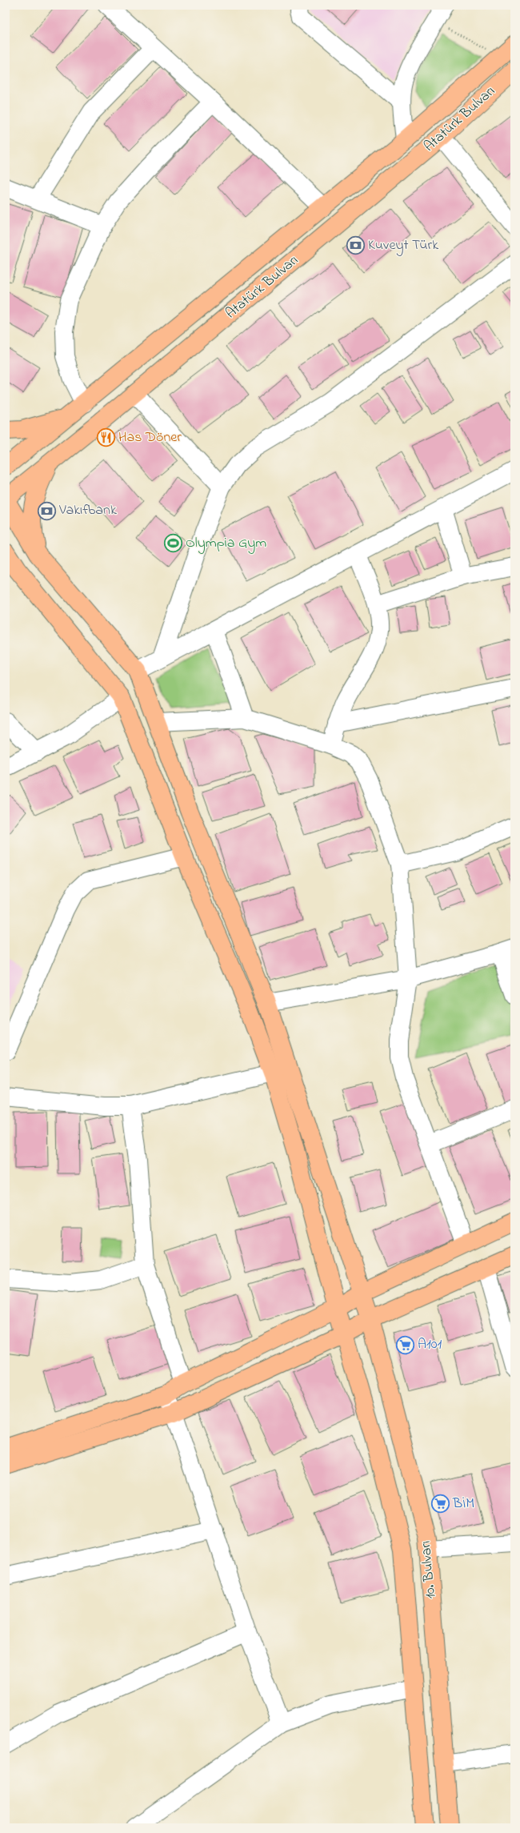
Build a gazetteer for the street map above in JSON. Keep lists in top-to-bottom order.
{
  "streets": {
    "main road": ["Atatürk Bulvarı", "10. Bulvarı"]
  },
  "crossings": [
    ["Atatürk Bulvarı", "10. Bulvarı"]
  ],
  "places": {
    "bank": ["Kuveyt Türk", "Vakıfbank"],
    "restaurant": ["Has Döner"],
    "sports": ["Olympia Gym"],
    "supermarket": ["A101", "BİM"]
  }
}
